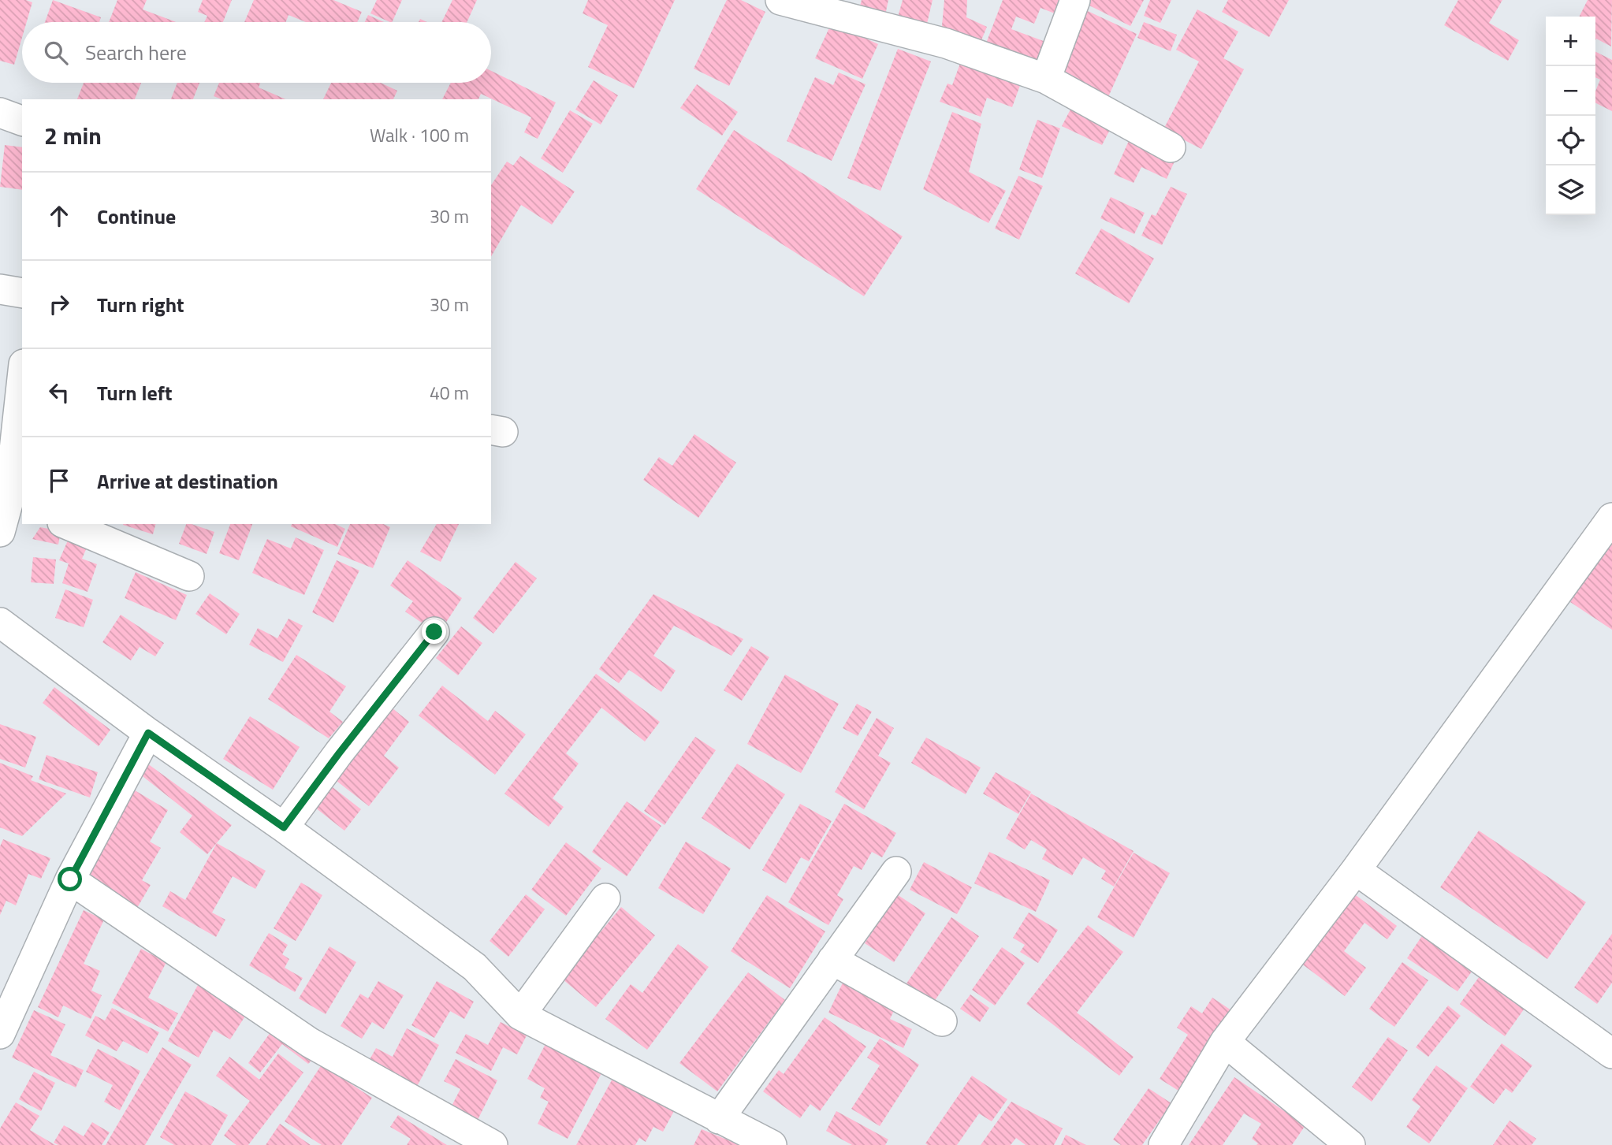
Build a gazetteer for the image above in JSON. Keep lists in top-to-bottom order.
{
  "page": {
    "map_buttons": ["+", "−"],
    "search": "Search here",
    "heading": ["2 min", "Walk · 100 m"],
    "list": [
      ["Continue", "30 m"],
      ["Turn right", "30 m"],
      ["Turn left", "40 m"],
      "Arrive at destination"
    ]
  }
}
